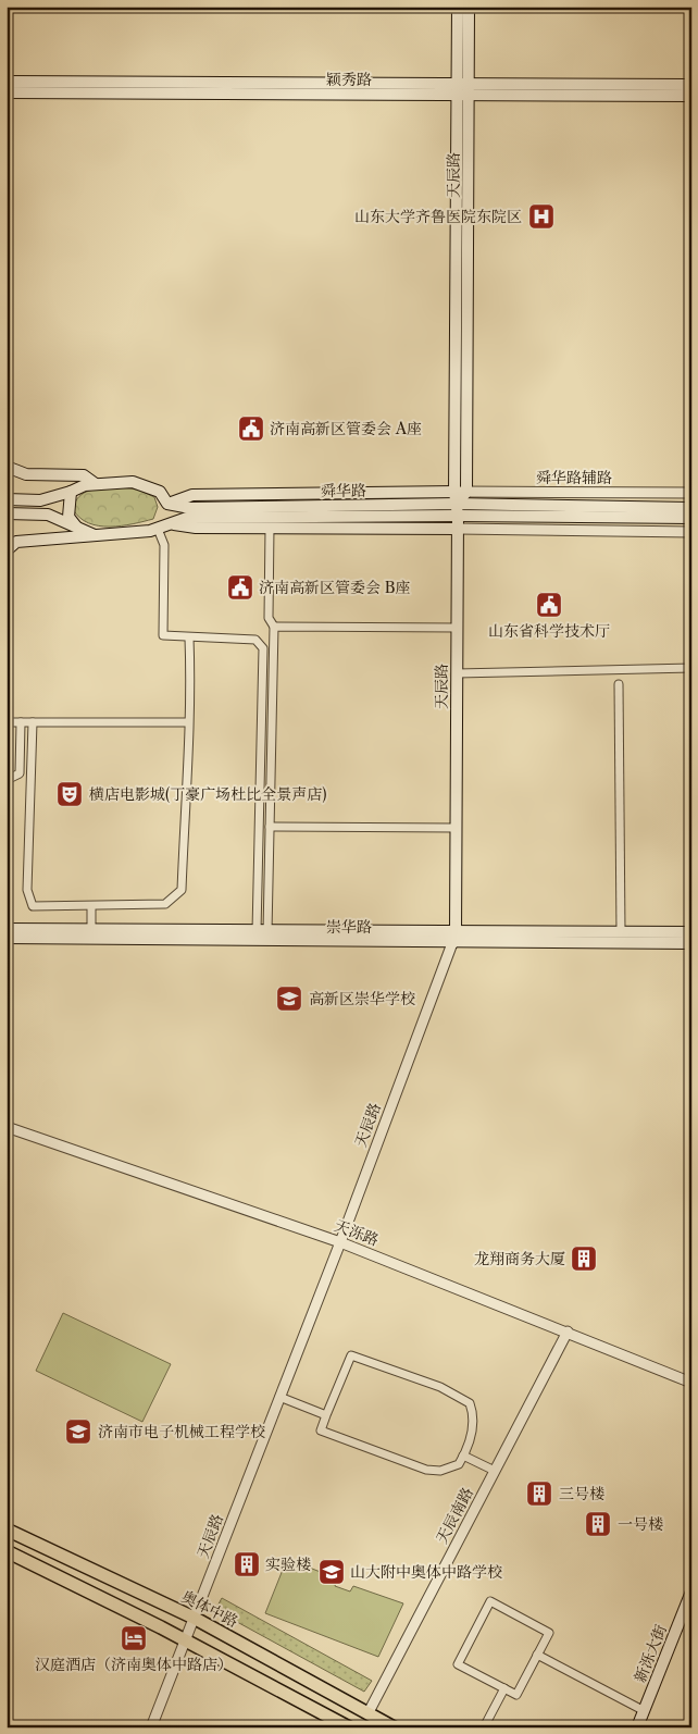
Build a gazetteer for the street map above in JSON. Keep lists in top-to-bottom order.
{
  "streets": {
    "main road": [
      "颖秀路",
      "天辰路",
      "舜华路",
      "崇华路",
      "奥体中路",
      "新泺大街"
    ],
    "street": ["舜华路辅路", "天泺路", "天辰南路"]
  },
  "crossings": [
    ["颖秀路", "天辰路"],
    ["天辰路", "舜华路辅路"],
    ["天辰路", "舜华路"],
    ["天辰路", "崇华路"],
    ["天辰路", "天泺路"],
    ["天辰路", "奥体中路"],
    ["舜华路辅路", "舜华路"],
    ["天泺路", "天辰南路"],
    ["天辰南路", "奥体中路"]
  ],
  "places": {
    "hospital": ["山东大学齐鲁医院东院区"],
    "public building": ["济南高新区管委会 A座", "济南高新区管委会 B座", "山东省科学技术厅"],
    "theatre": ["横店电影城(丁豪广场杜比全景声店)"],
    "school or university": ["高新区崇华学校", "济南市电子机械工程学校", "山大附中奥体中路学校"],
    "building": [
      "龙翔商务大厦",
      "三号楼",
      "一号楼",
      "实验楼"
    ],
    "hotel": ["汉庭酒店（济南奥体中路店）"]
  }
}
